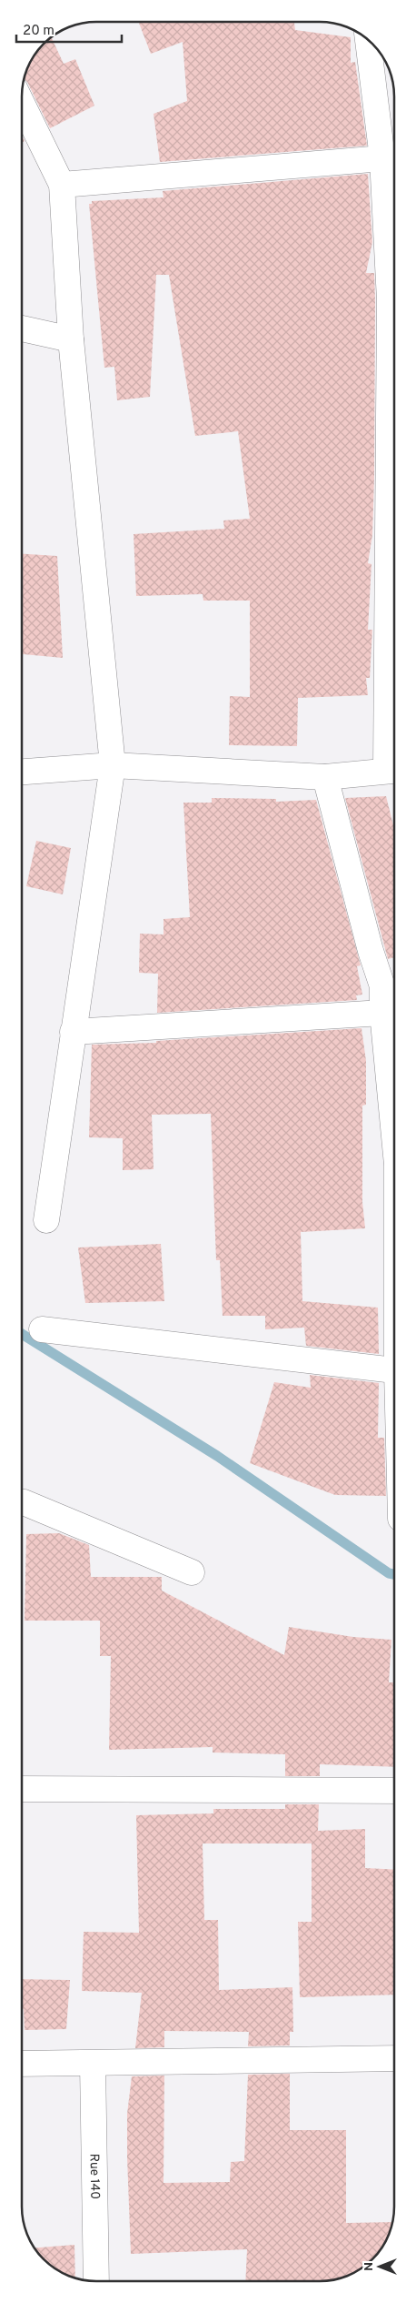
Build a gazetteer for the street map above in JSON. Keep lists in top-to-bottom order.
{
  "streets": {
    "street": ["Rue 140"]
  },
  "scale_bar": "20 m",
  "north": "left"
}
